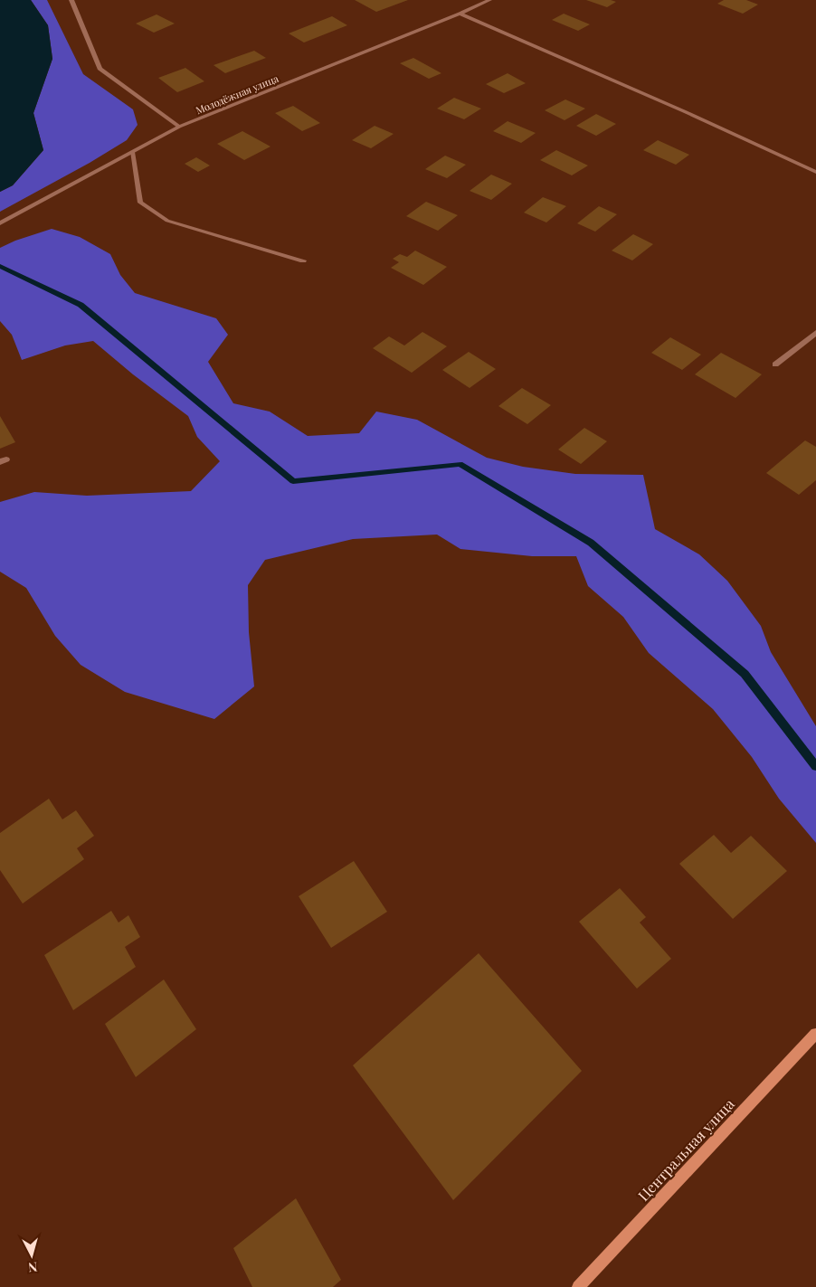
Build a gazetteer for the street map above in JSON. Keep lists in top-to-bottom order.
{
  "streets": {
    "street": ["Молодёжная улица", "Центральная улица"]
  },
  "north": "bottom"
}
